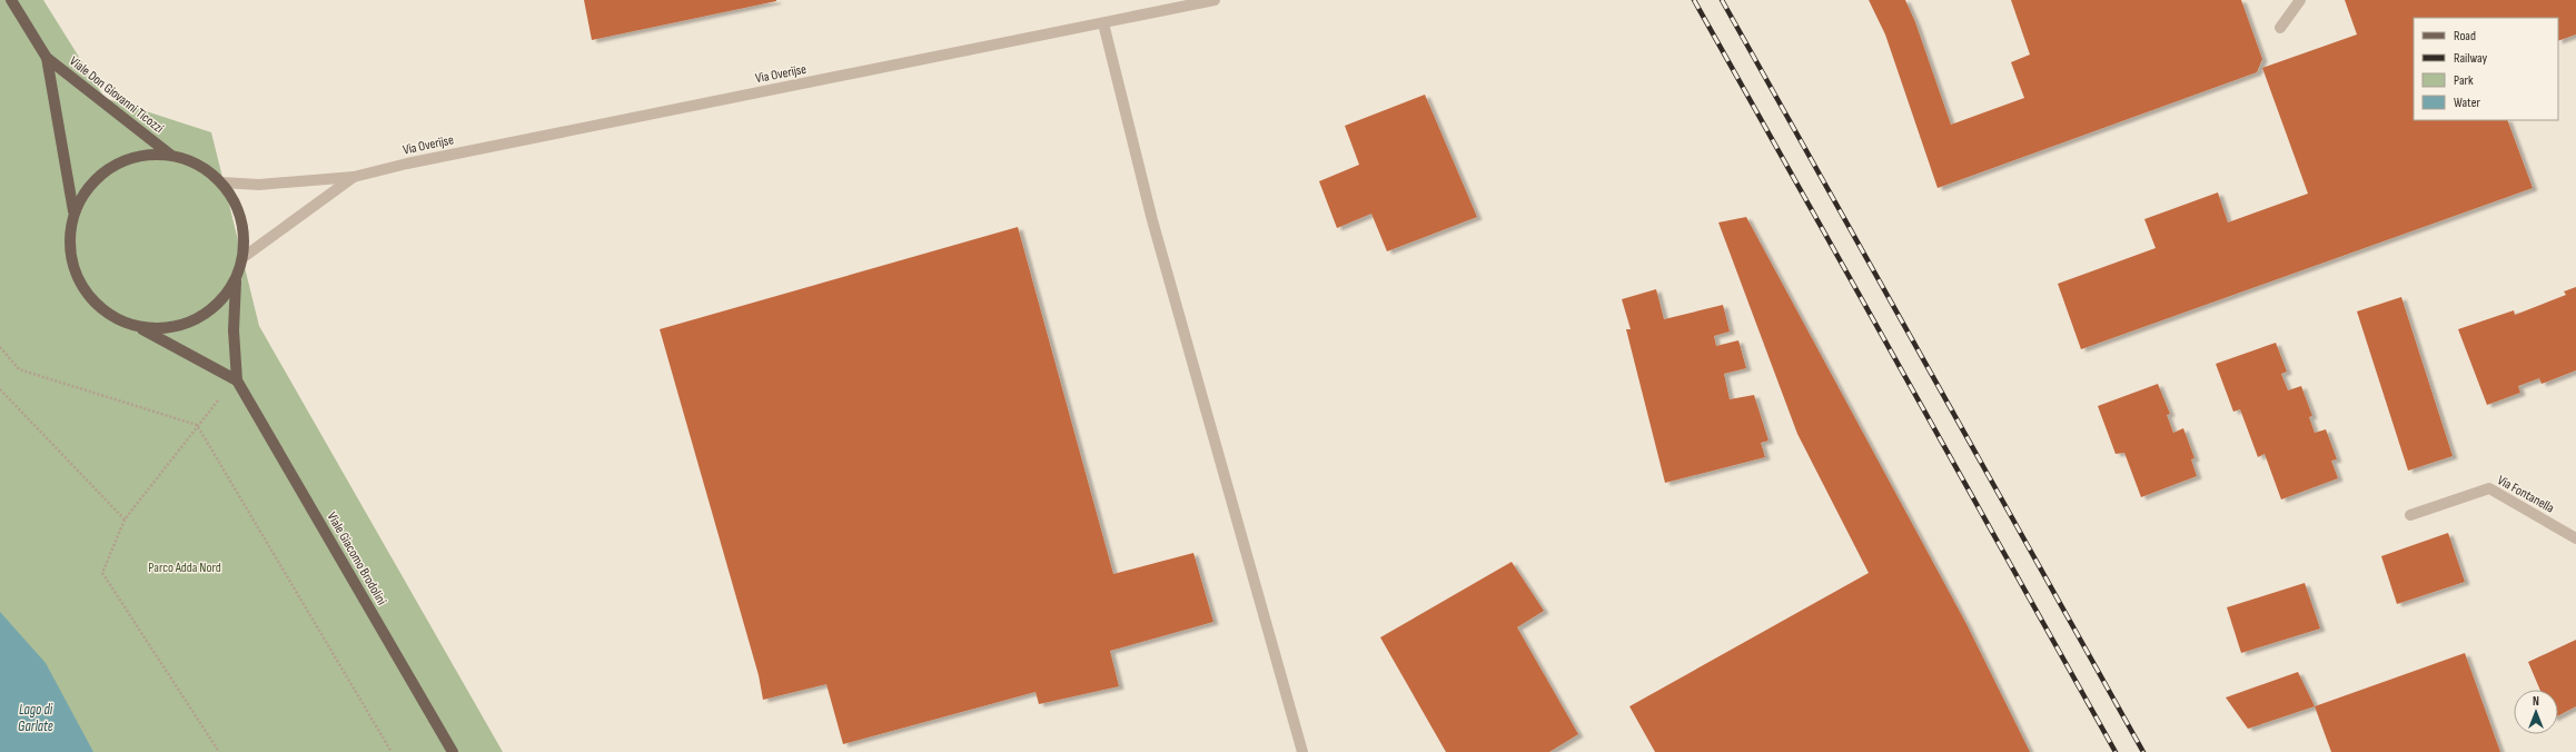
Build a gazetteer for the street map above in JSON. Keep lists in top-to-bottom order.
{
  "streets": {
    "main road": ["Viale Don Giovanni Ticozzi", "Viale Giacomo Brodolini"],
    "street": ["Via Overijse", "Via Fontanella"]
  },
  "water": ["Lago di Garlate"],
  "parks": ["Parco Adda Nord"],
  "legend": [
    "Road",
    "Railway",
    "Park",
    "Water"
  ],
  "north": "top"
}
